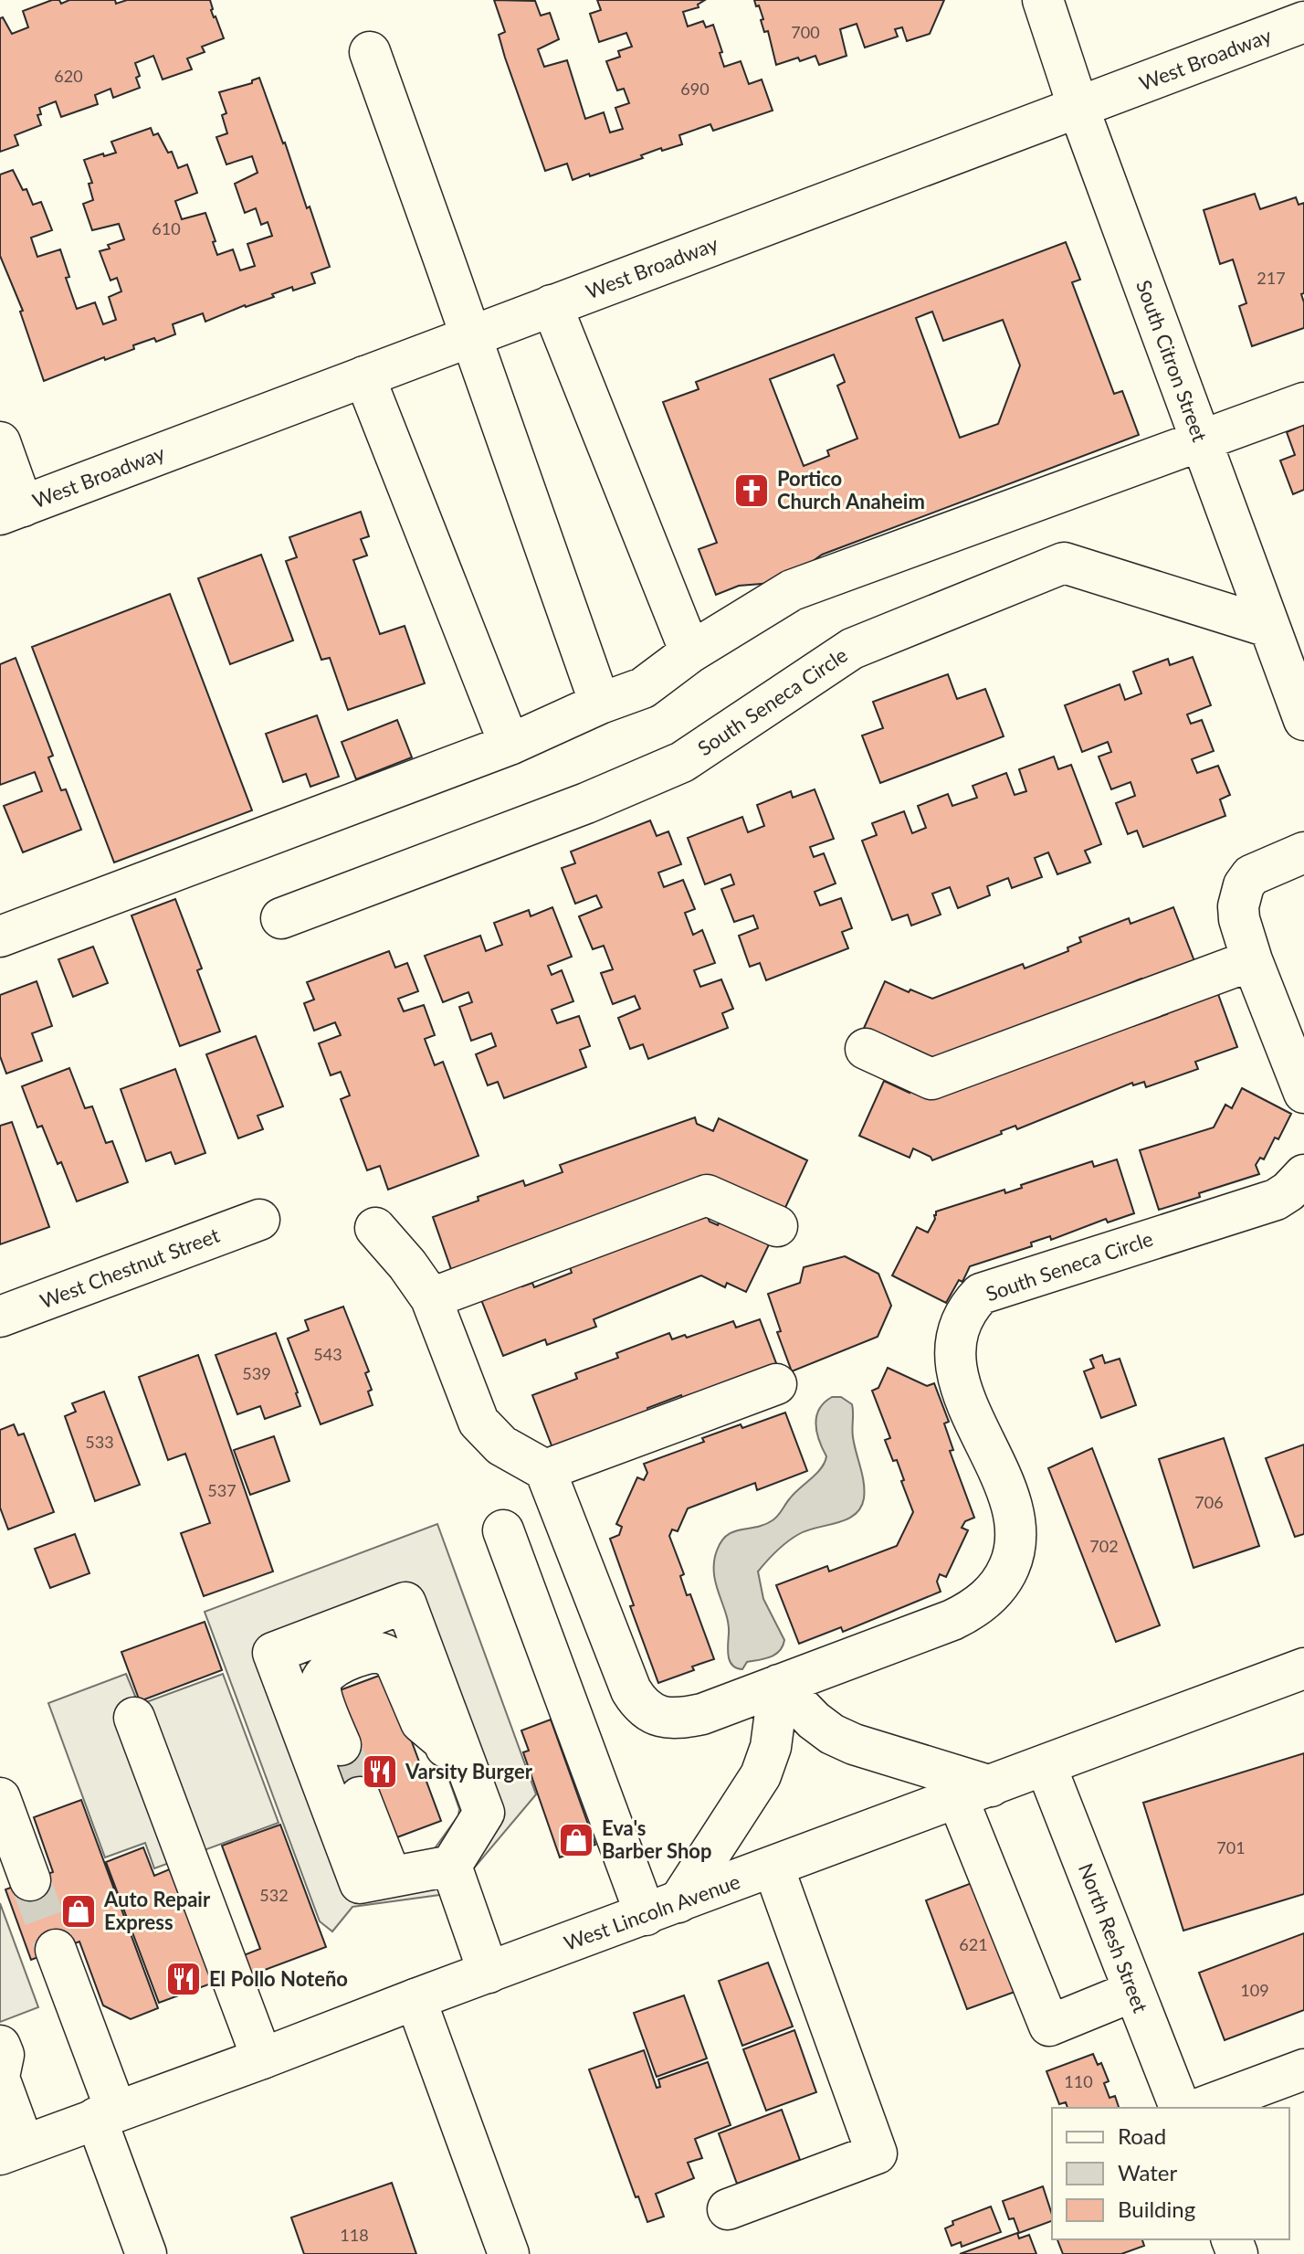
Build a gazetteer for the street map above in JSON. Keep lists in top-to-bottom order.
{
  "streets": {
    "street": [
      "West Broadway",
      "South Citron Street",
      "South Seneca Circle",
      "West Chestnut Street",
      "West Lincoln Avenue",
      "North Resh Street"
    ]
  },
  "crossings": [
    ["West Broadway", "South Citron Street"],
    ["South Citron Street", "South Seneca Circle"],
    ["West Lincoln Avenue", "North Resh Street"]
  ],
  "places": {
    "church": ["Portico Church Anaheim"],
    "restaurant": ["Varsity Burger", "El Pollo Noteño"],
    "shop": ["Eva's Barber Shop", "Auto Repair Express"]
  },
  "house_numbers": [
    "700",
    "620",
    "690",
    "610",
    "217",
    "543",
    "539",
    "533",
    "537",
    "706",
    "702",
    "701",
    "532",
    "621",
    "109",
    "110",
    "118"
  ],
  "legend": ["Road", "Water", "Building"]
}
